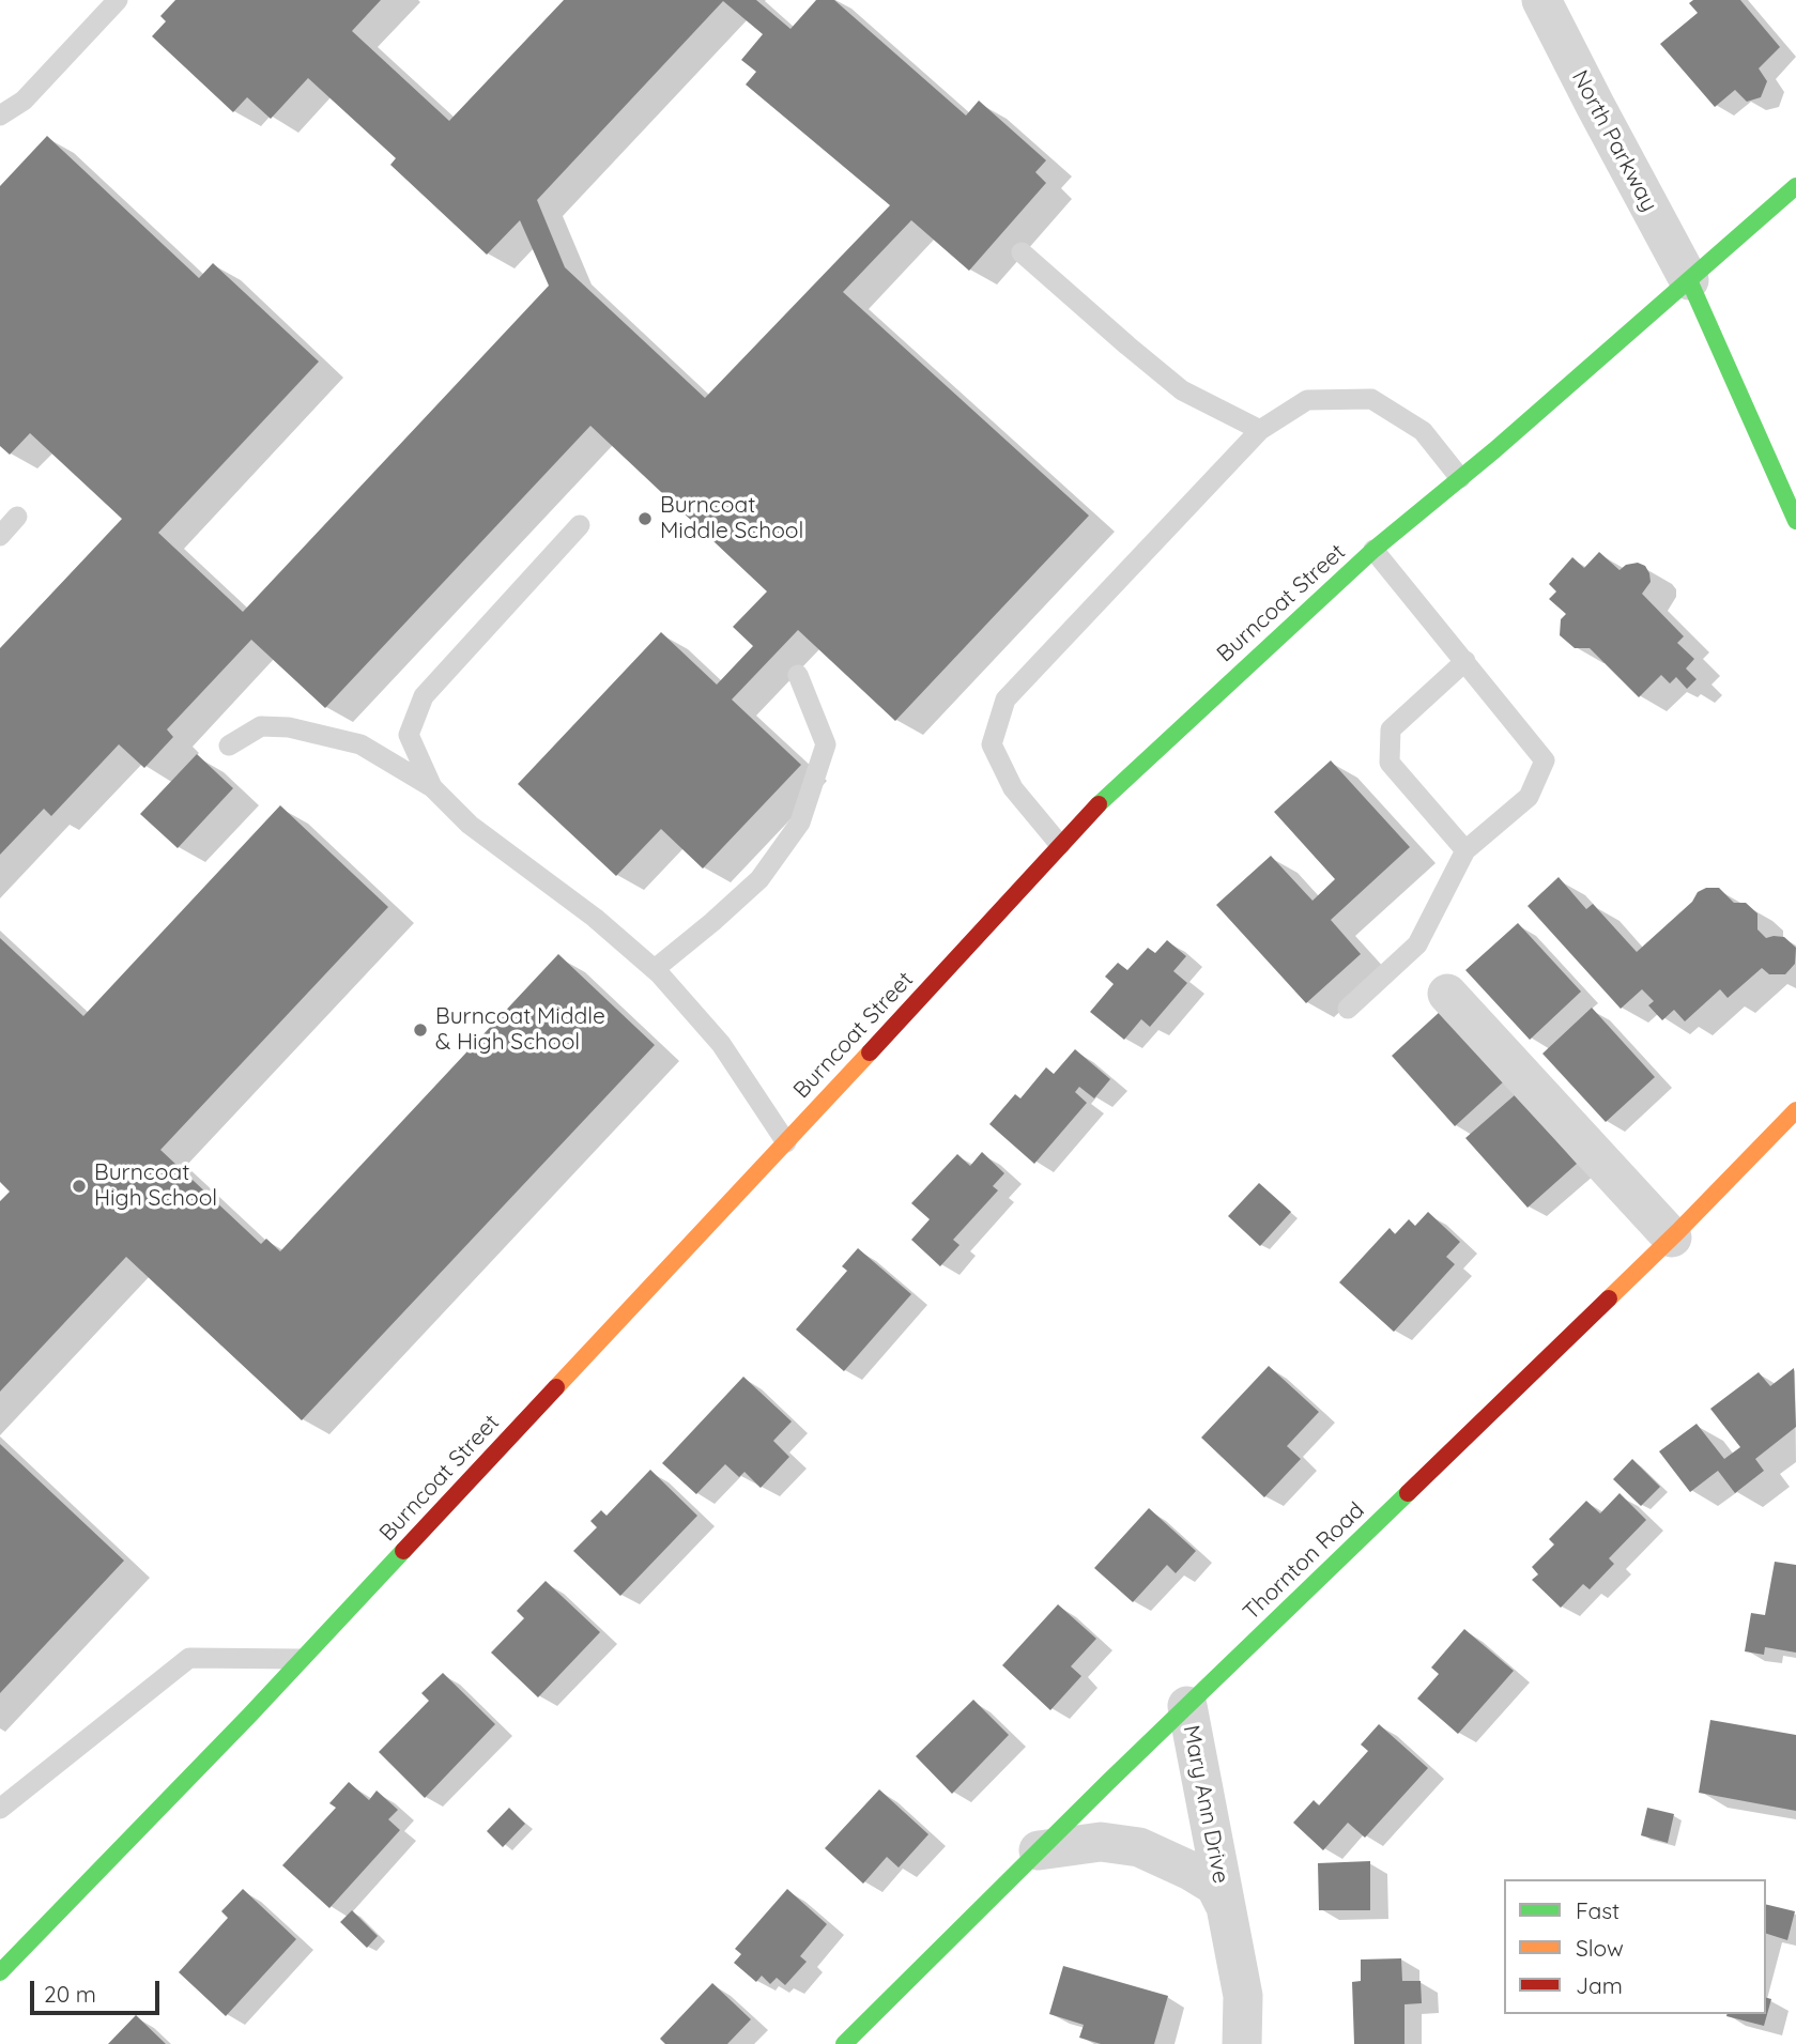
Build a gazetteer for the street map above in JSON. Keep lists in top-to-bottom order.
{
  "streets": {
    "main road": ["Burncoat Street", "Thornton Road"],
    "street": ["North Parkway", "Mary Ann Drive"]
  },
  "crossings": [
    ["North Parkway", "Burncoat Street"],
    ["Thornton Road", "Mary Ann Drive"]
  ],
  "places": ["Burncoat Middle School", "Burncoat Middle & High School", "Burncoat High School"],
  "legend": ["Fast", "Slow", "Jam"],
  "scale_bar": "20 m"
}
